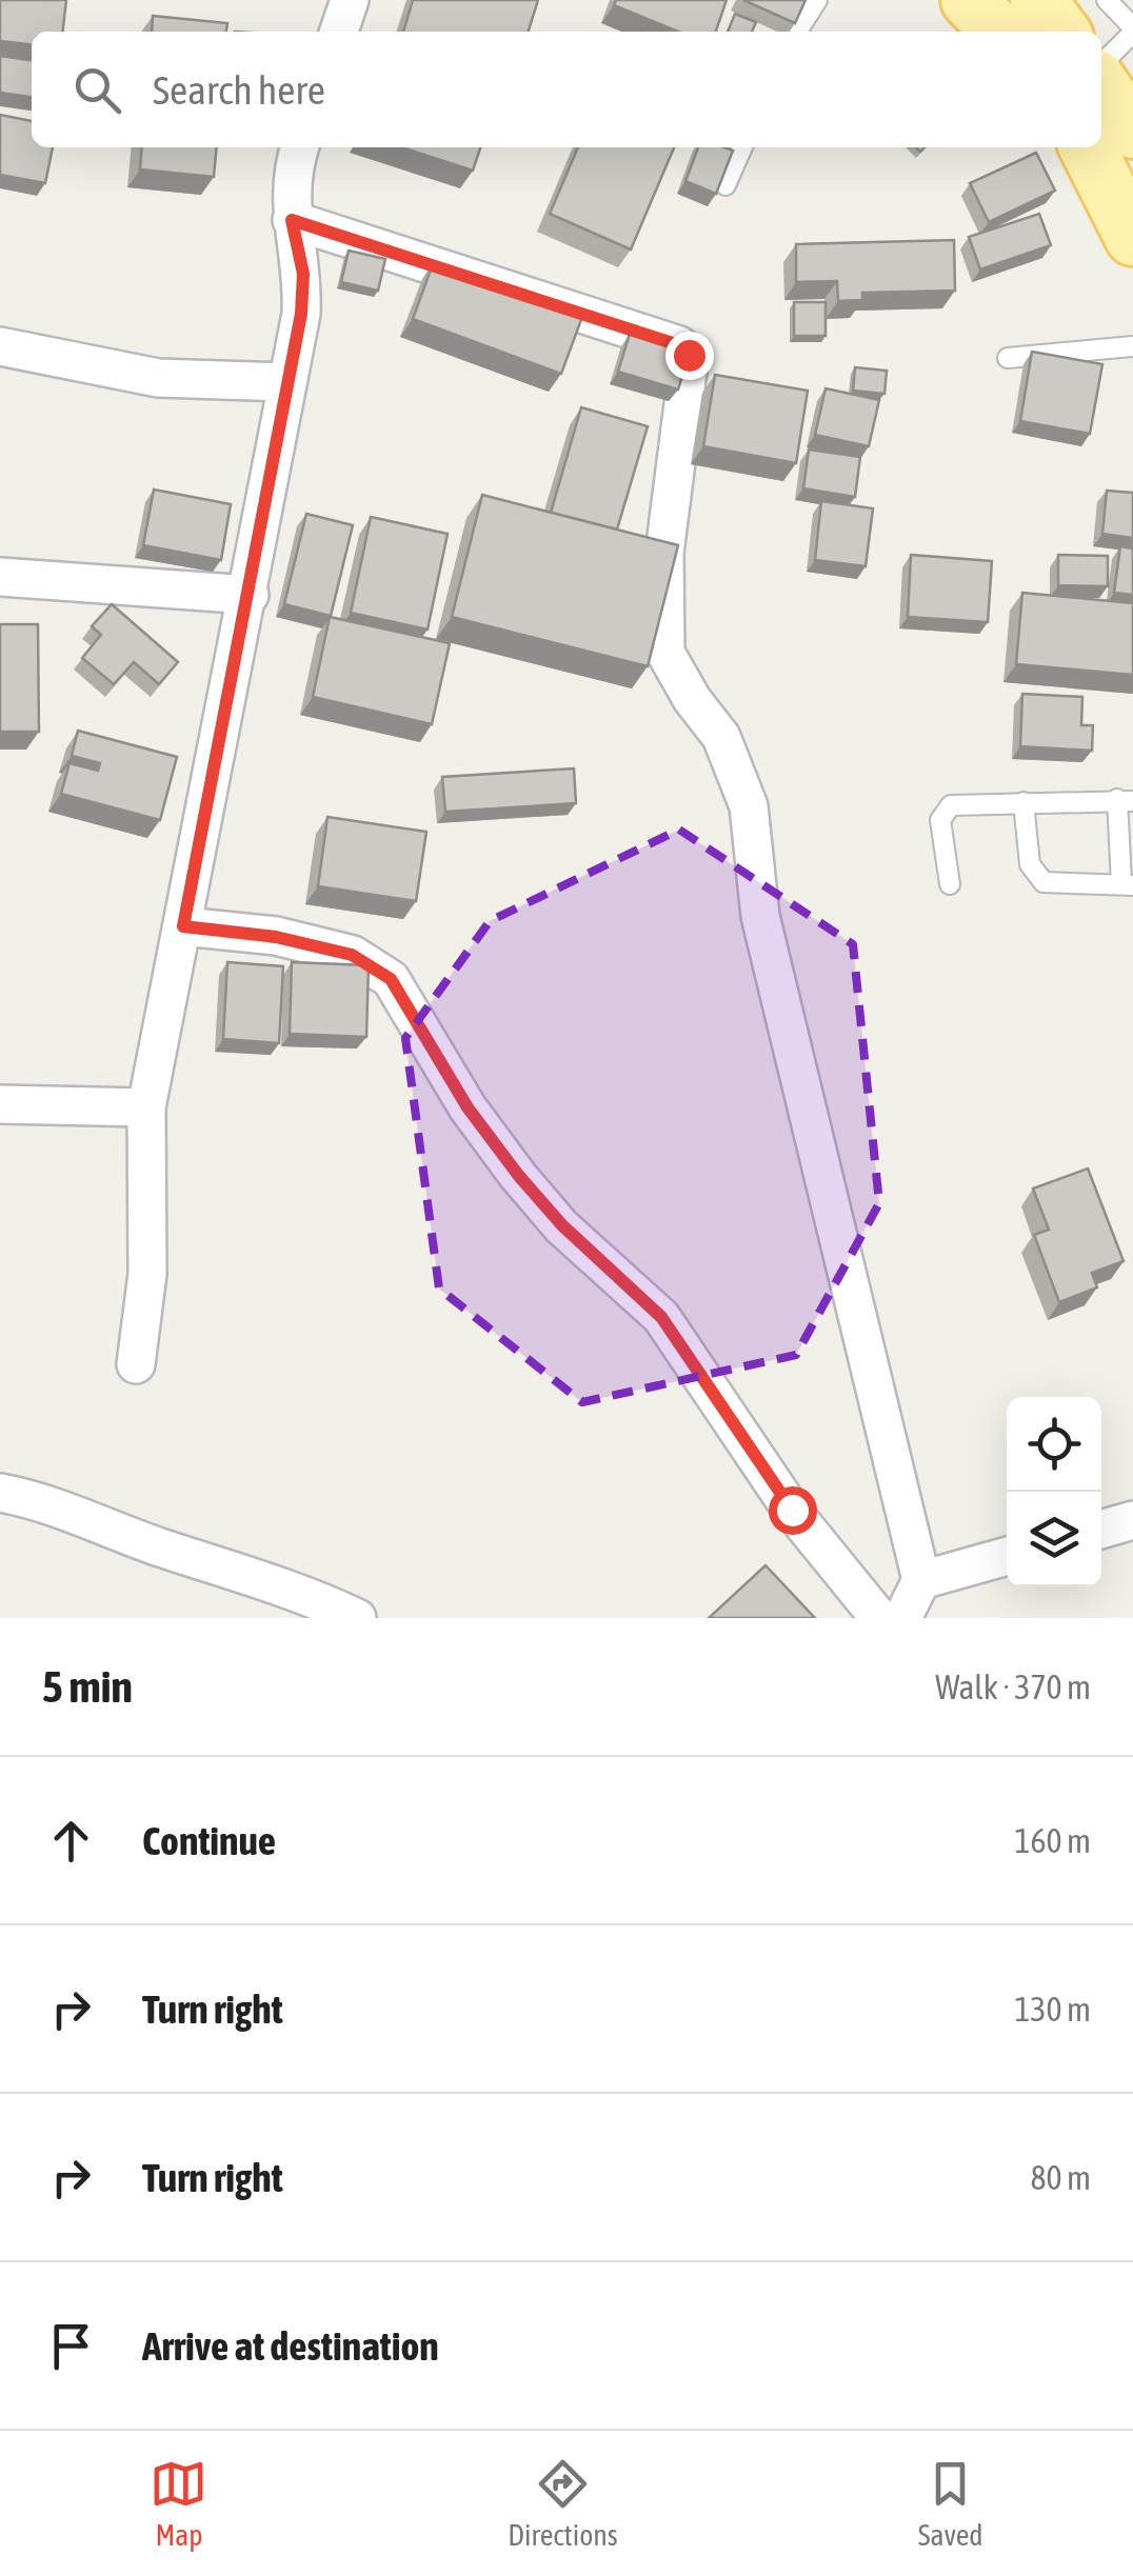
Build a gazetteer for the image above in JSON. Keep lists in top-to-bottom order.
{
  "page": {
    "search": "Search here",
    "heading": ["5 min", "Walk · 370 m"],
    "list": [
      ["Continue", "160 m"],
      ["Turn right", "130 m"],
      ["Turn right", "80 m"],
      "Arrive at destination"
    ],
    "nav": ["Map", "Directions", "Saved"]
  }
}
